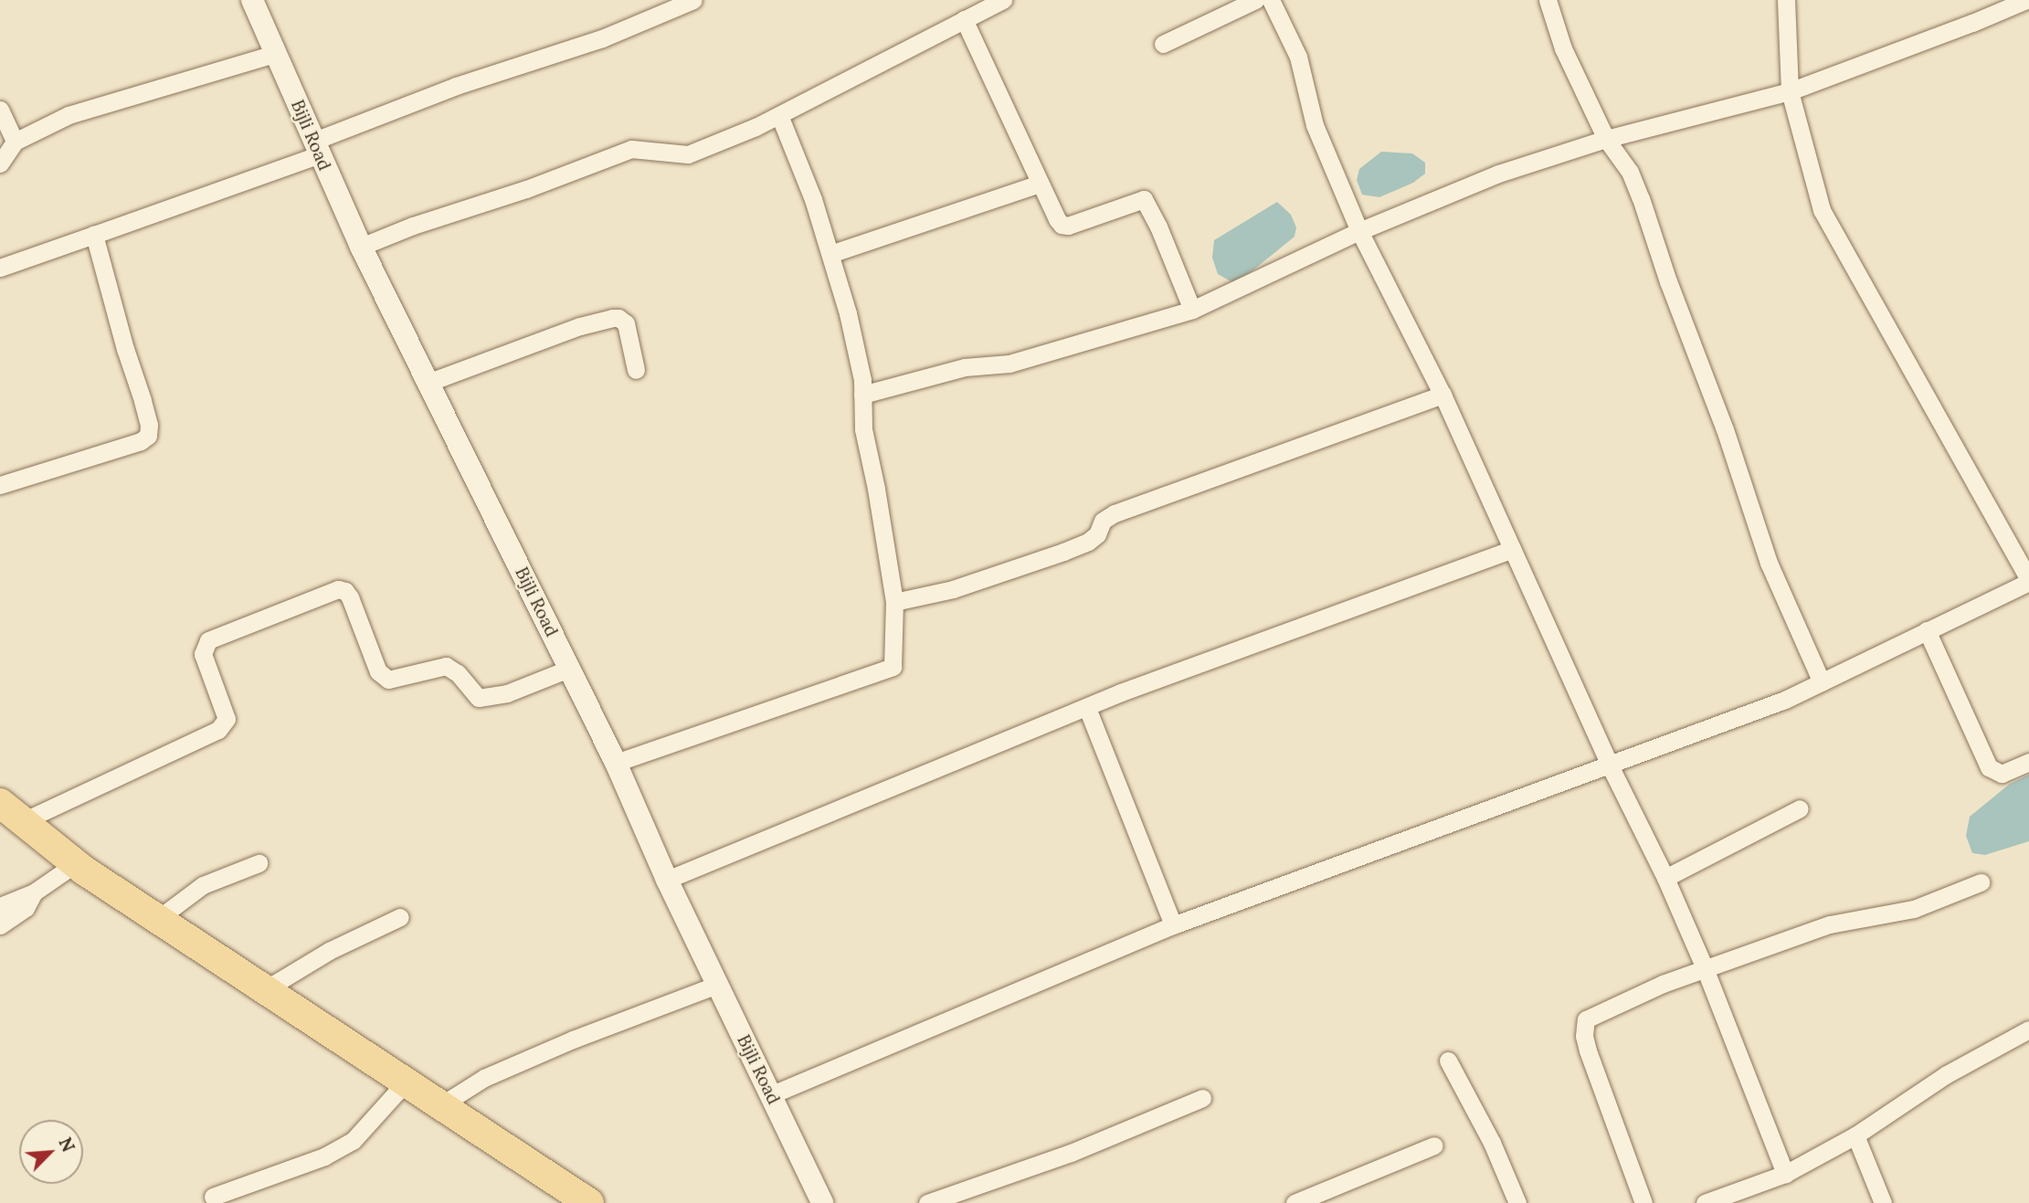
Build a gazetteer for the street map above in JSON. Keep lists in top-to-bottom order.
{
  "streets": {
    "street": ["Bijli Road"]
  },
  "north": "top right"
}
